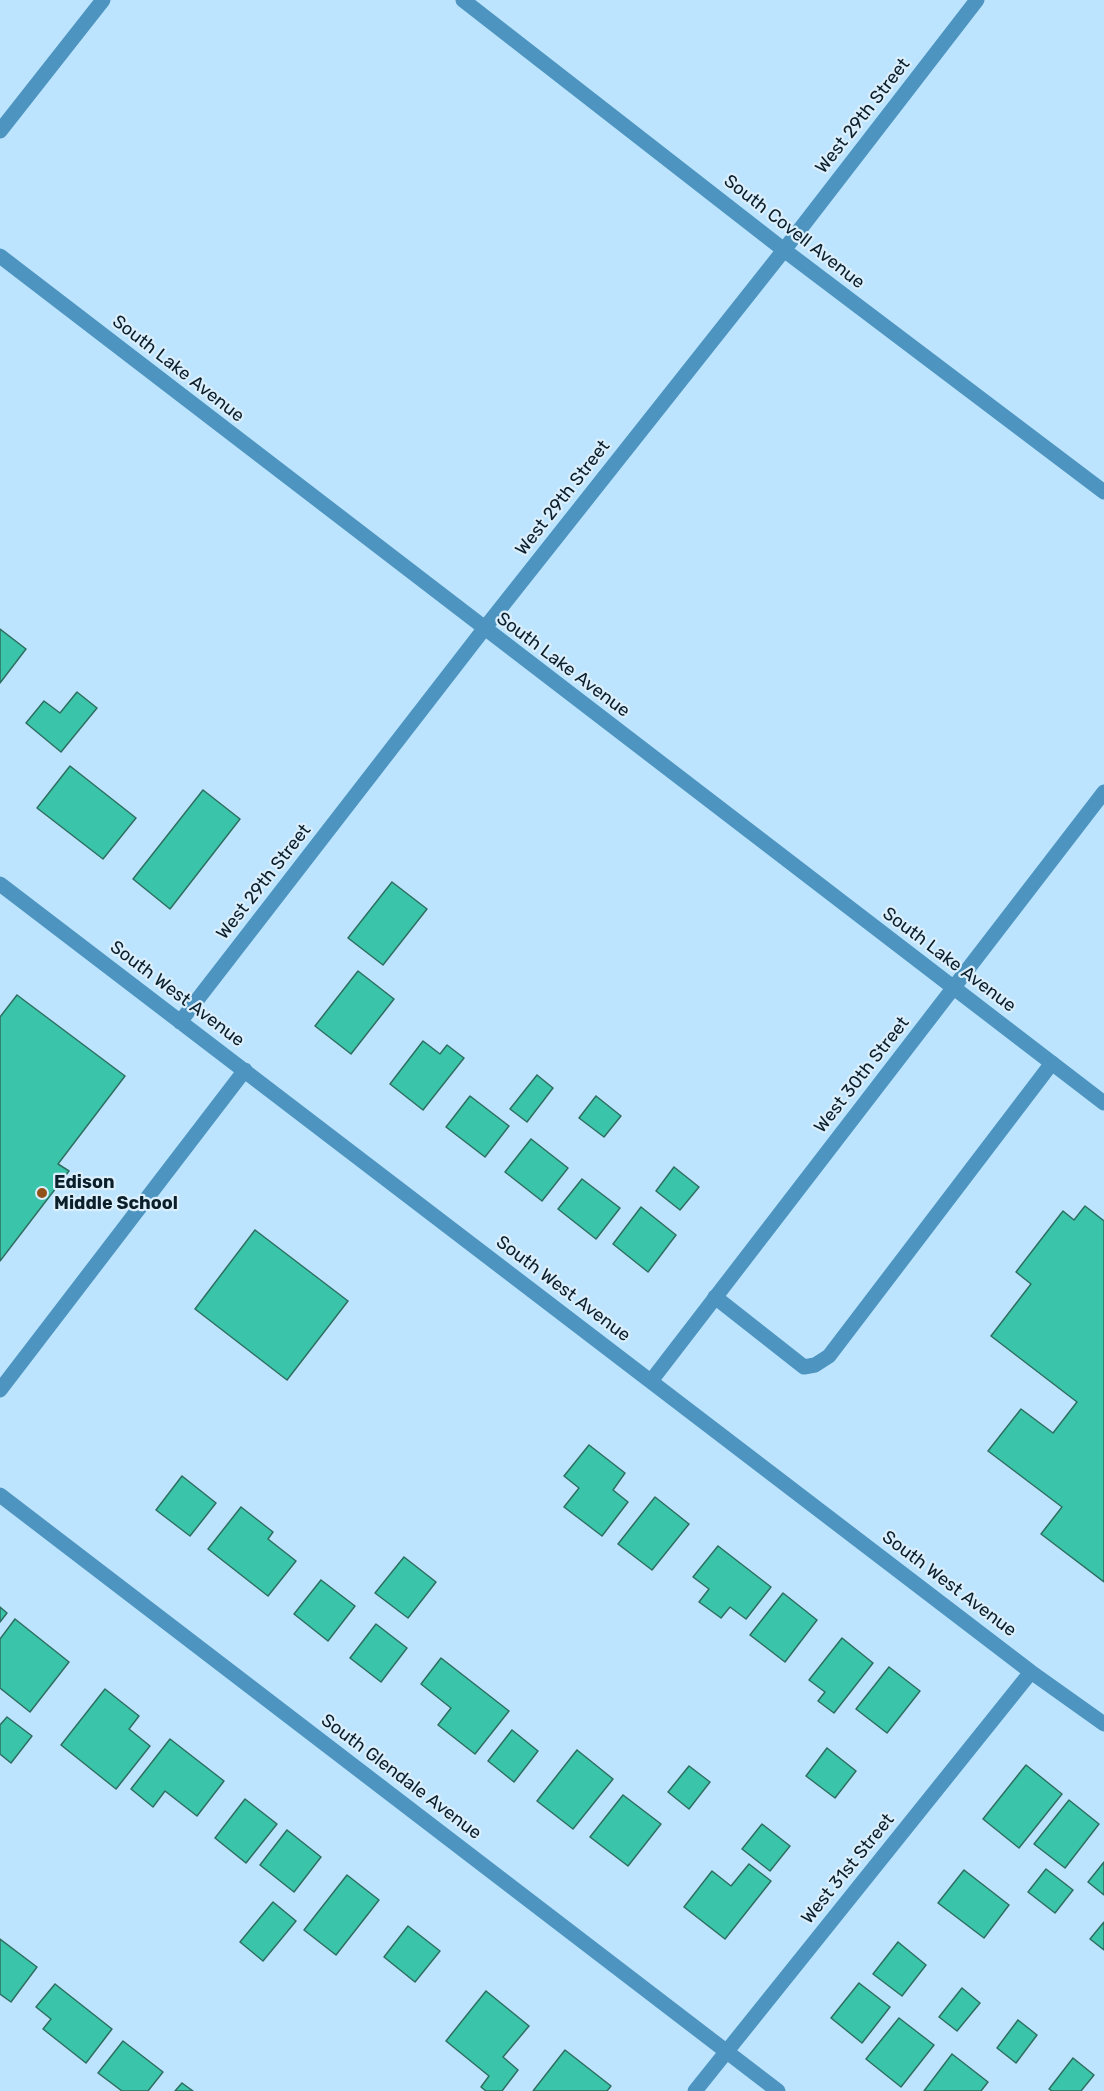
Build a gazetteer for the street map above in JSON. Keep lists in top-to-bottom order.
{
  "streets": {
    "street": [
      "West 29th Street",
      "South Covell Avenue",
      "South Lake Avenue",
      "South West Avenue",
      "West 30th Street",
      "South Glendale Avenue",
      "West 31st Street"
    ]
  },
  "crossings": [
    ["West 29th Street", "South Covell Avenue"],
    ["West 29th Street", "South Lake Avenue"],
    ["West 29th Street", "South West Avenue"],
    ["South Lake Avenue", "West 30th Street"],
    ["South West Avenue", "West 30th Street"],
    ["South West Avenue", "West 31st Street"],
    ["South Glendale Avenue", "West 31st Street"]
  ],
  "places": ["Edison Middle School"]
}
